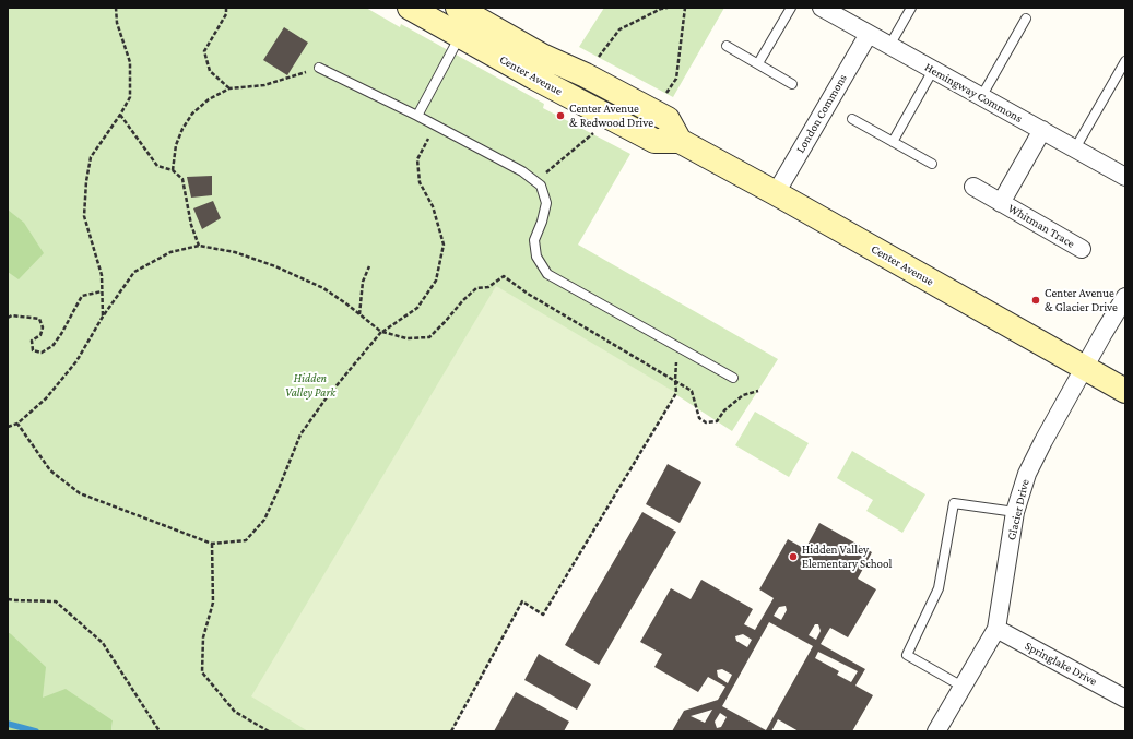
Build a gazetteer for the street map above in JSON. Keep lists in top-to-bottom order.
{
  "streets": {
    "street": [
      "Center Avenue",
      "Hemingway Commons",
      "London Commons",
      "Whitman Trace",
      "Glacier Drive",
      "Springlake Drive"
    ]
  },
  "crossings": [
    ["Center Avenue", "London Commons"],
    ["Center Avenue", "Glacier Drive"],
    ["Hemingway Commons", "London Commons"],
    ["Hemingway Commons", "Whitman Trace"],
    ["Glacier Drive", "Springlake Drive"]
  ],
  "parks": ["Hidden Valley Park"],
  "places": ["Center Avenue & Redwood Drive", "Center Avenue & Glacier Drive", "Hidden Valley Elementary School"]
}
